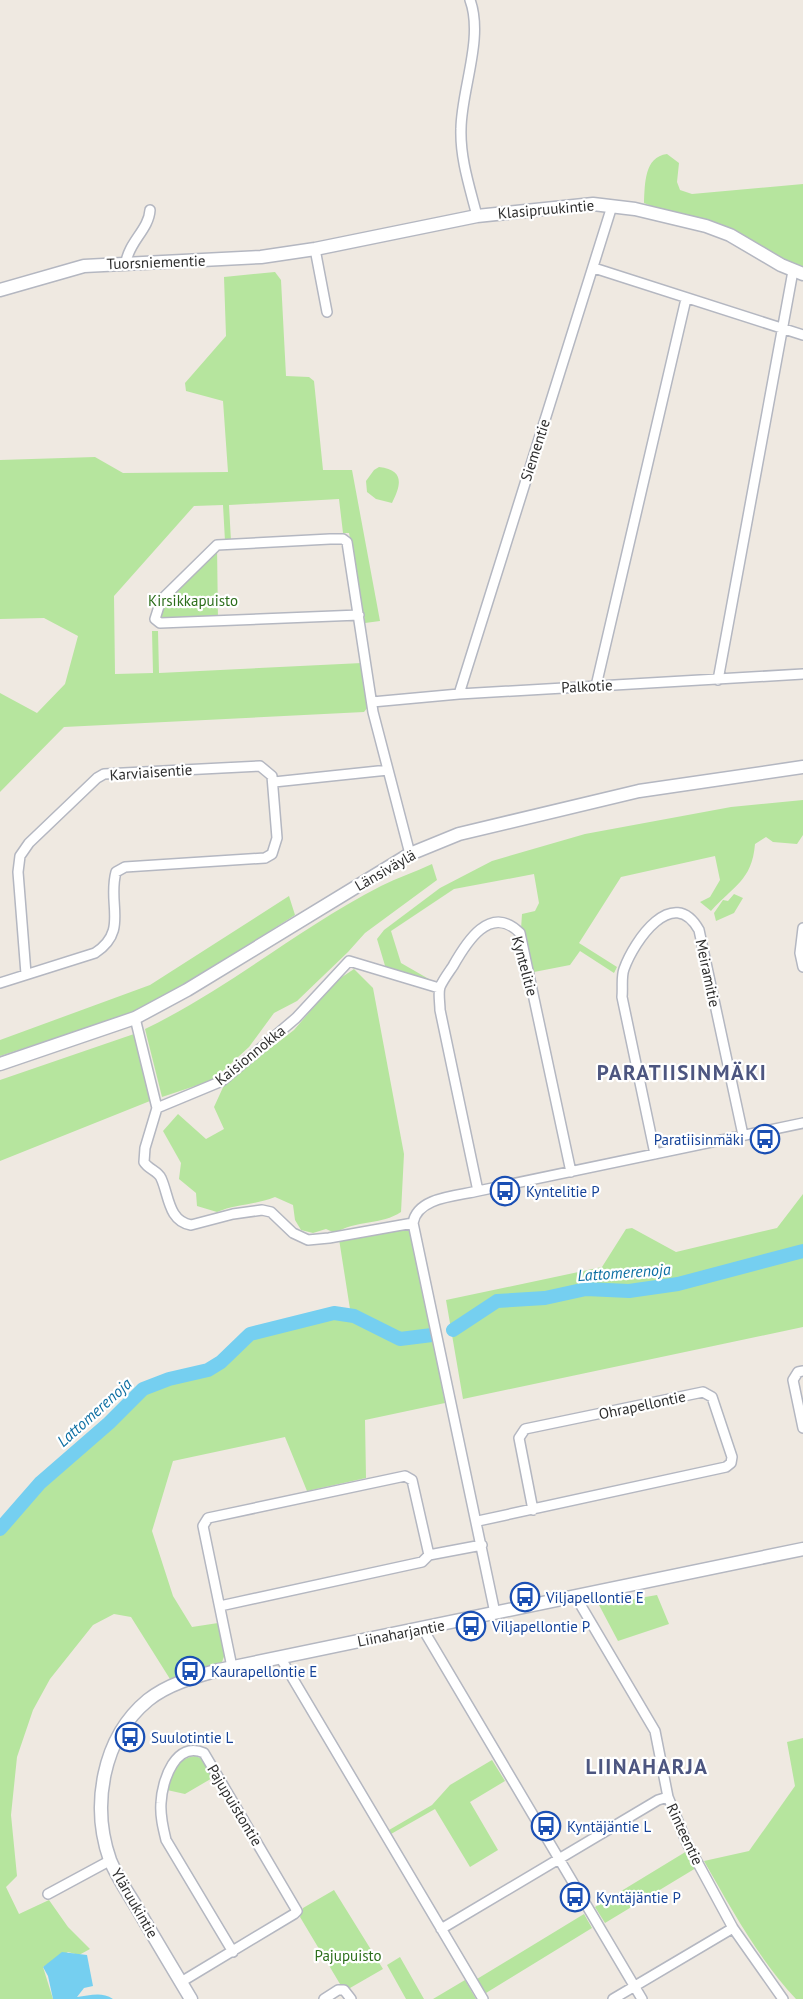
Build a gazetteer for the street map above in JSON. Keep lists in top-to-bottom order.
{
  "streets": {
    "main road": [
      "Klasipruukintie",
      "Tuorsniementie",
      "Länsiväylä",
      "Liinaharjantie",
      "Yläruukintie"
    ],
    "street": [
      "Siementie",
      "Palkotie",
      "Karviaisentie",
      "Kyntelitie",
      "Meiramitie",
      "Kaisionnokka",
      "Ohrapellontie",
      "Pajupuistontie",
      "Rinteentie"
    ]
  },
  "crossings": [
    ["Klasipruukintie", "Tuorsniementie"],
    ["Klasipruukintie", "Siementie"],
    ["Siementie", "Palkotie"],
    ["Kyntelitie", "Kaisionnokka"],
    ["Liinaharjantie", "Rinteentie"],
    ["Liinaharjantie", "Yläruukintie"],
    ["Pajupuistontie", "Yläruukintie"]
  ],
  "districts": ["PARATIISINMÄKI", "LIINAHARJA"],
  "water": ["Lattomerenoja"],
  "parks": ["Kirsikkapuisto", "Pajupuisto"],
  "places": {
    "bus stop": [
      "Paratiisinmäki",
      "Kyntelitie P",
      "Viljapellontie E",
      "Viljapellontie P",
      "Kaurapellontie E",
      "Suulotintie L",
      "Kyntäjäntie L",
      "Kyntäjäntie P"
    ]
  }
}
